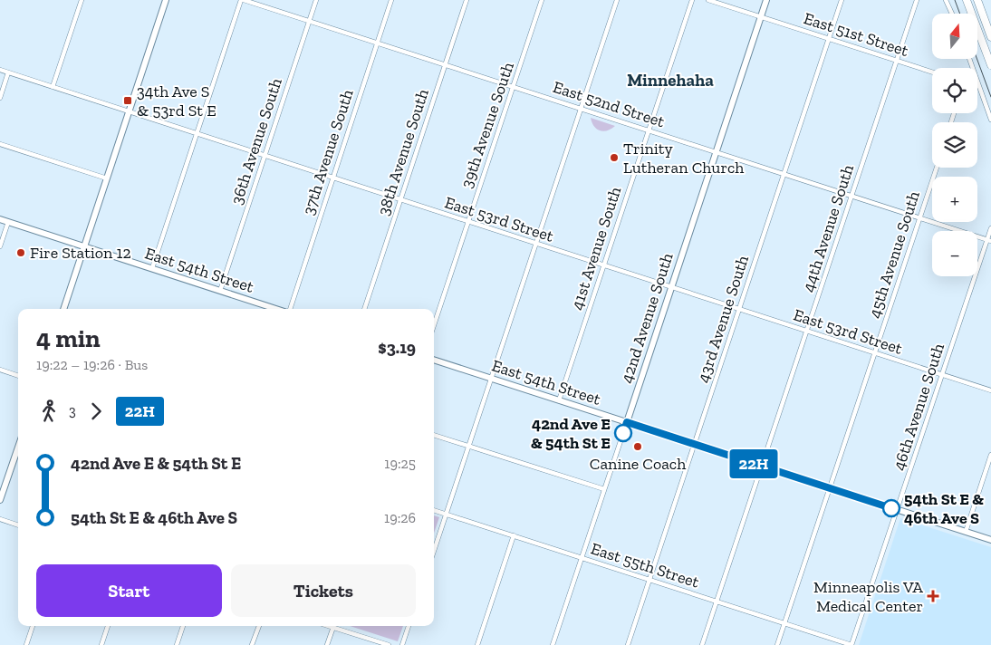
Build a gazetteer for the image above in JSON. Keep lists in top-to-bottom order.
{
  "streets": {
    "street": [
      "East 51st Street",
      "East 52nd Street",
      "39th Avenue South",
      "36th Avenue South",
      "37th Avenue South",
      "38th Avenue South",
      "East 53rd Street",
      "44th Avenue South",
      "41st Avenue South",
      "45th Avenue South",
      "East 54th Street",
      "42nd Avenue South",
      "43rd Avenue South",
      "46th Avenue South",
      "East 55th Street"
    ]
  },
  "crossings": [
    ["East 51st Street", "44th Avenue South"],
    ["East 51st Street", "42nd Avenue South"],
    ["East 51st Street", "43rd Avenue South"],
    ["East 52nd Street", "39th Avenue South"],
    ["East 52nd Street", "36th Avenue South"],
    ["East 52nd Street", "37th Avenue South"],
    ["East 52nd Street", "38th Avenue South"],
    ["East 52nd Street", "44th Avenue South"],
    ["East 52nd Street", "41st Avenue South"],
    ["East 52nd Street", "45th Avenue South"],
    ["East 52nd Street", "42nd Avenue South"],
    ["East 52nd Street", "43rd Avenue South"],
    ["East 52nd Street", "46th Avenue South"],
    ["39th Avenue South", "East 53rd Street"],
    ["36th Avenue South", "East 53rd Street"],
    ["36th Avenue South", "East 54th Street"],
    ["37th Avenue South", "East 53rd Street"],
    ["38th Avenue South", "East 53rd Street"],
    ["East 53rd Street", "44th Avenue South"],
    ["East 53rd Street", "41st Avenue South"],
    ["East 53rd Street", "45th Avenue South"],
    ["East 53rd Street", "42nd Avenue South"],
    ["East 53rd Street", "43rd Avenue South"],
    ["East 53rd Street", "46th Avenue South"],
    ["44th Avenue South", "East 54th Street"],
    ["44th Avenue South", "East 55th Street"],
    ["41st Avenue South", "East 54th Street"],
    ["45th Avenue South", "East 54th Street"],
    ["45th Avenue South", "East 55th Street"],
    ["East 54th Street", "42nd Avenue South"],
    ["East 54th Street", "43rd Avenue South"],
    ["East 54th Street", "46th Avenue South"],
    ["42nd Avenue South", "East 55th Street"],
    ["43rd Avenue South", "East 55th Street"],
    ["46th Avenue South", "East 55th Street"]
  ],
  "districts": ["Minnehaha"],
  "places": {
    "transit": ["34th Ave S & 53rd St E"],
    "other": [
      "Trinity Lutheran Church",
      "Fire Station 12",
      "42nd Ave E & 54th St E",
      "Canine Coach",
      "54th St E & 46th Ave S"
    ],
    "health": ["Minneapolis VA Medical Center"]
  },
  "lines": ["bus line 22H"],
  "north": "top",
  "page": {
    "on_map": "22H",
    "map_buttons": ["+", "−"],
    "heading": ["4 min", "19:22 – 19:26 · Bus", "$3.19"],
    "legs": ["3", "22H"],
    "list": [
      {
        "name": "42nd Ave E & 54th St E",
        "value": "19:25"
      },
      {
        "name": "54th St E & 46th Ave S",
        "value": "19:26"
      }
    ],
    "buttons": ["Start", "Tickets"]
  }
}
